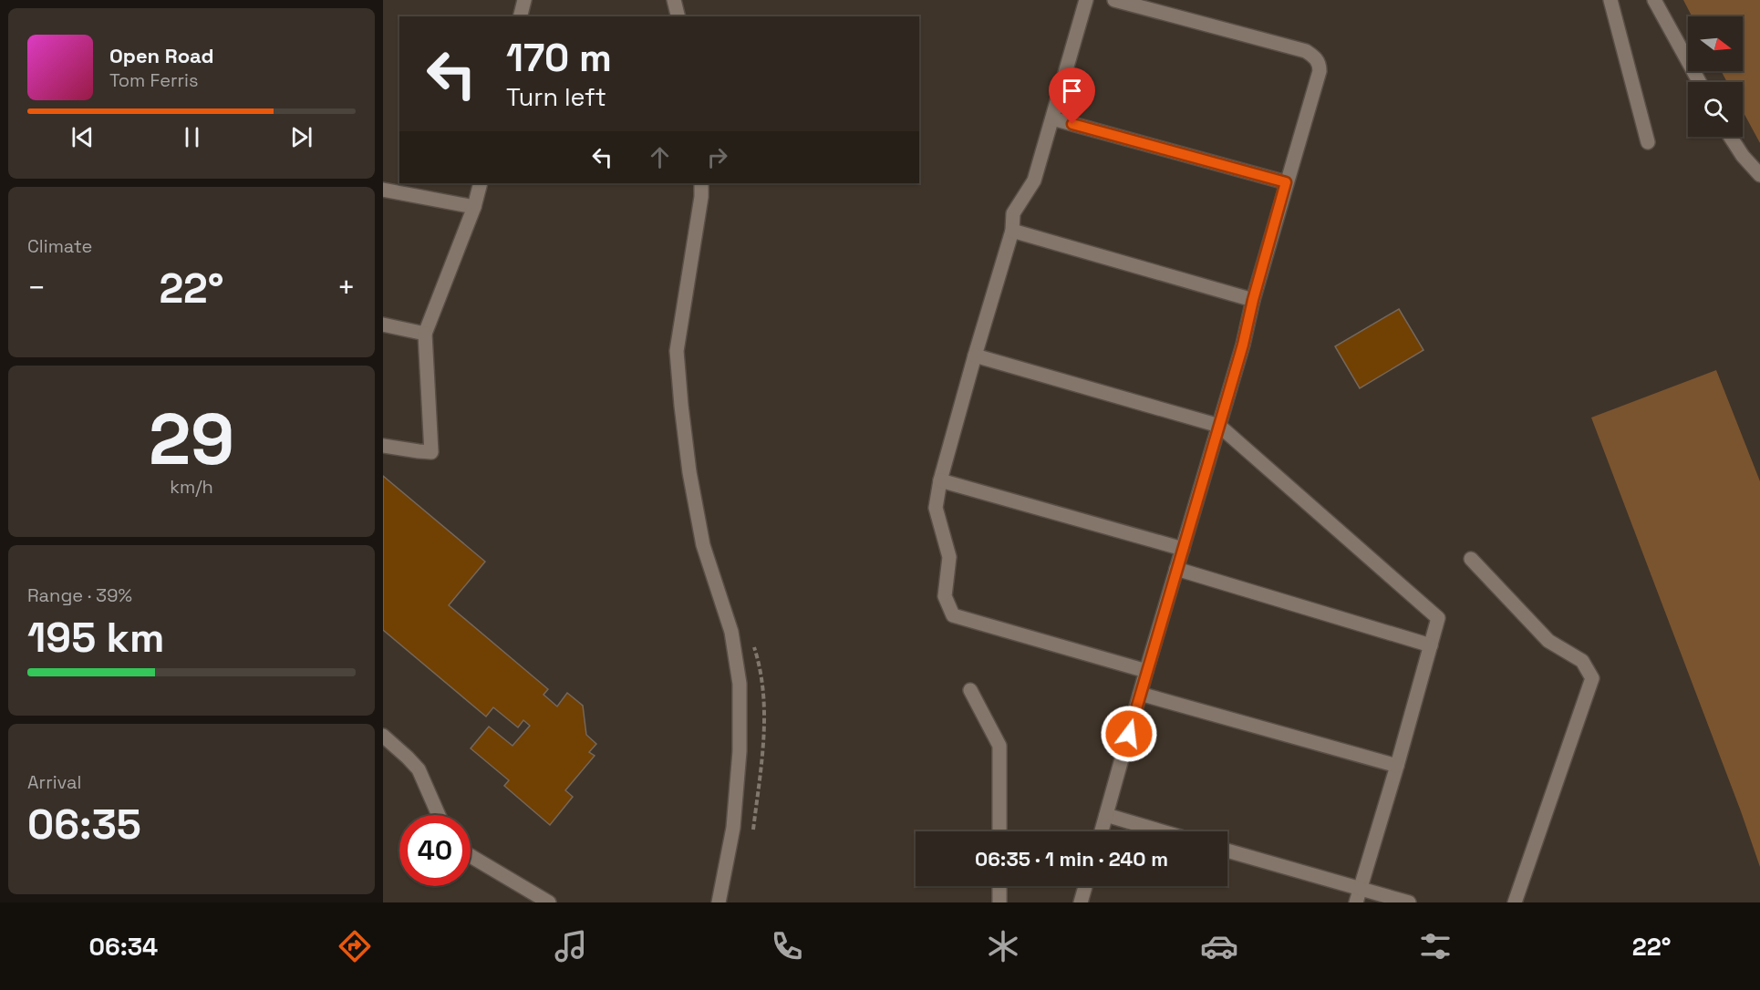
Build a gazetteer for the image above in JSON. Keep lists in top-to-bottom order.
{
  "north": "right",
  "page": {
    "turn": ["170 m", "Turn left"],
    "song": ["Open Road", "Tom Ferris"],
    "tile": [
      "Climate",
      ["29", "km/h"],
      ["Range · 39%", "195 km"],
      ["Arrival", "06:35"]
    ],
    "heat": ["−", "22°", "+"],
    "limit": "40",
    "trip": "06:35 · 1 min · 240 m",
    "tabs": ["06:34", "22°"]
  }
}
